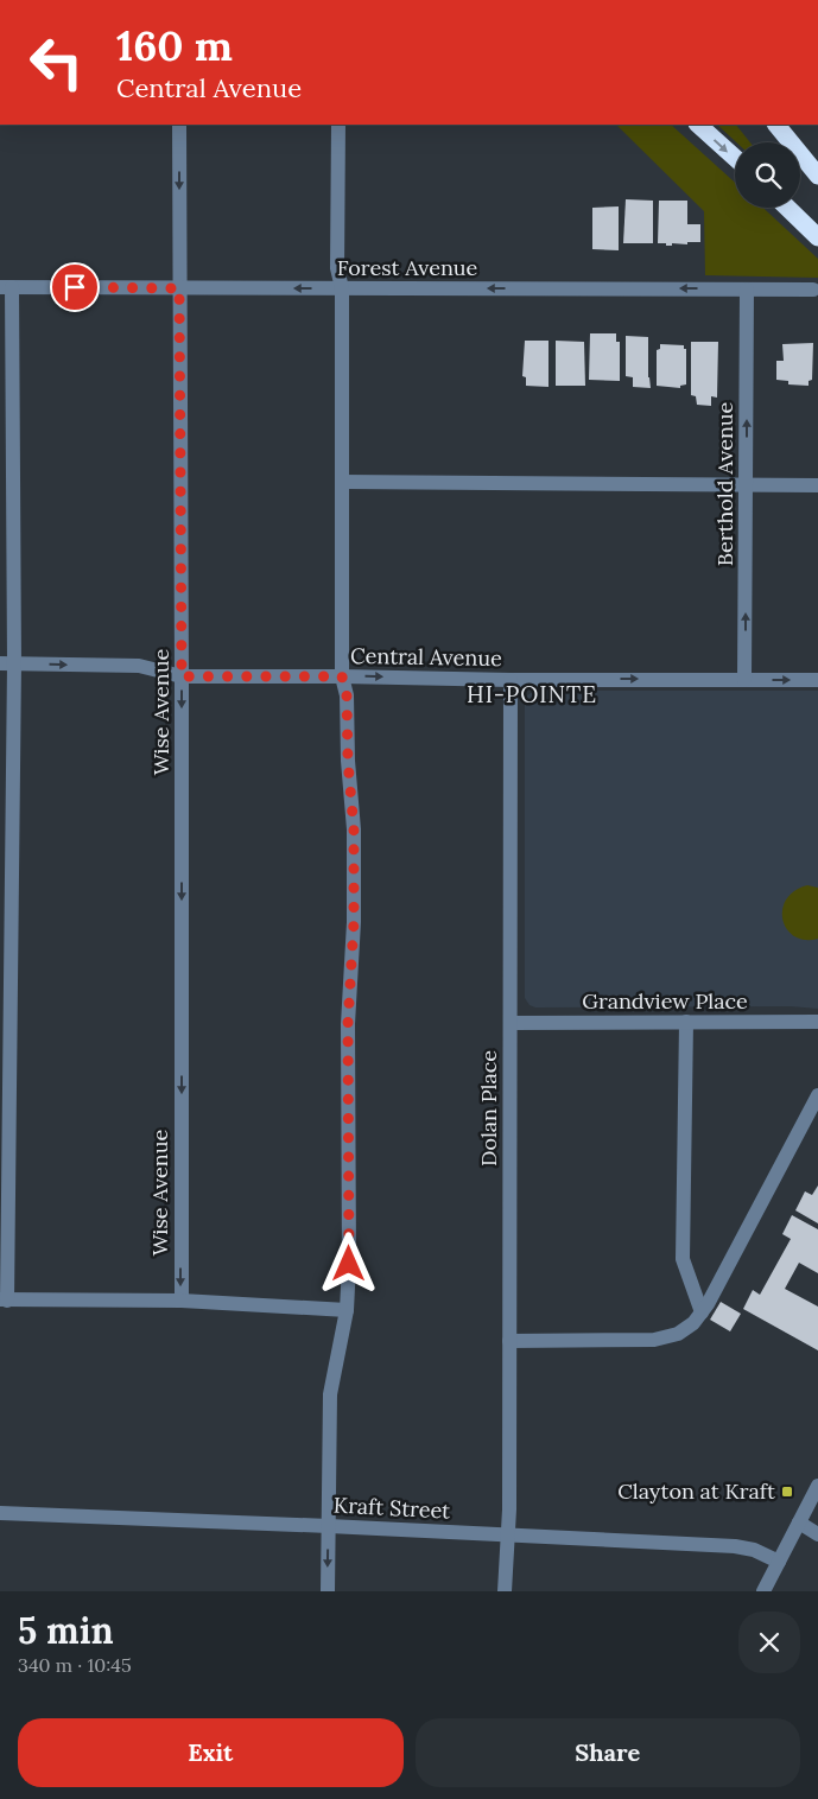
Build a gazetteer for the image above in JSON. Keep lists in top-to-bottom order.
{
  "streets": {
    "street": [
      "Forest Avenue",
      "Berthold Avenue",
      "Central Avenue",
      "Wise Avenue",
      "Grandview Place",
      "Dolan Place",
      "Kraft Street"
    ]
  },
  "crossings": [
    ["Forest Avenue", "Berthold Avenue"],
    ["Forest Avenue", "Wise Avenue"],
    ["Berthold Avenue", "Central Avenue"],
    ["Central Avenue", "Wise Avenue"],
    ["Central Avenue", "Dolan Place"],
    ["Grandview Place", "Dolan Place"],
    ["Dolan Place", "Kraft Street"]
  ],
  "one_way": [
    "Forest Avenue",
    "Berthold Avenue",
    "Central Avenue",
    "Wise Avenue"
  ],
  "districts": ["HI-POINTE"],
  "places": {
    "transit": ["Clayton at Kraft"]
  },
  "page": {
    "turn": ["160 m", "Central Avenue"],
    "heading": ["5 min", "340 m · 10:45"],
    "buttons": ["Exit", "Share"]
  }
}
